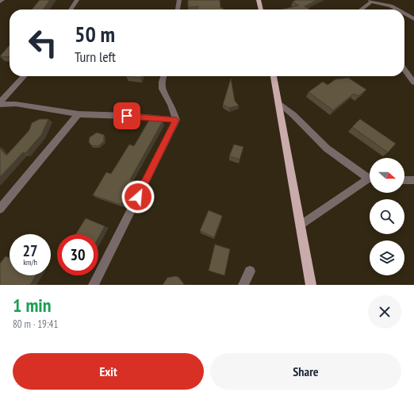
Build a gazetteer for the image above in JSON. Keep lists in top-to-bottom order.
{
  "north": "right",
  "page": {
    "turn": ["50 m", "Turn left"],
    "speed": "27 km/h",
    "limit": "30",
    "heading": ["1 min", "80 m · 19:41"],
    "buttons": ["Exit", "Share"]
  }
}
